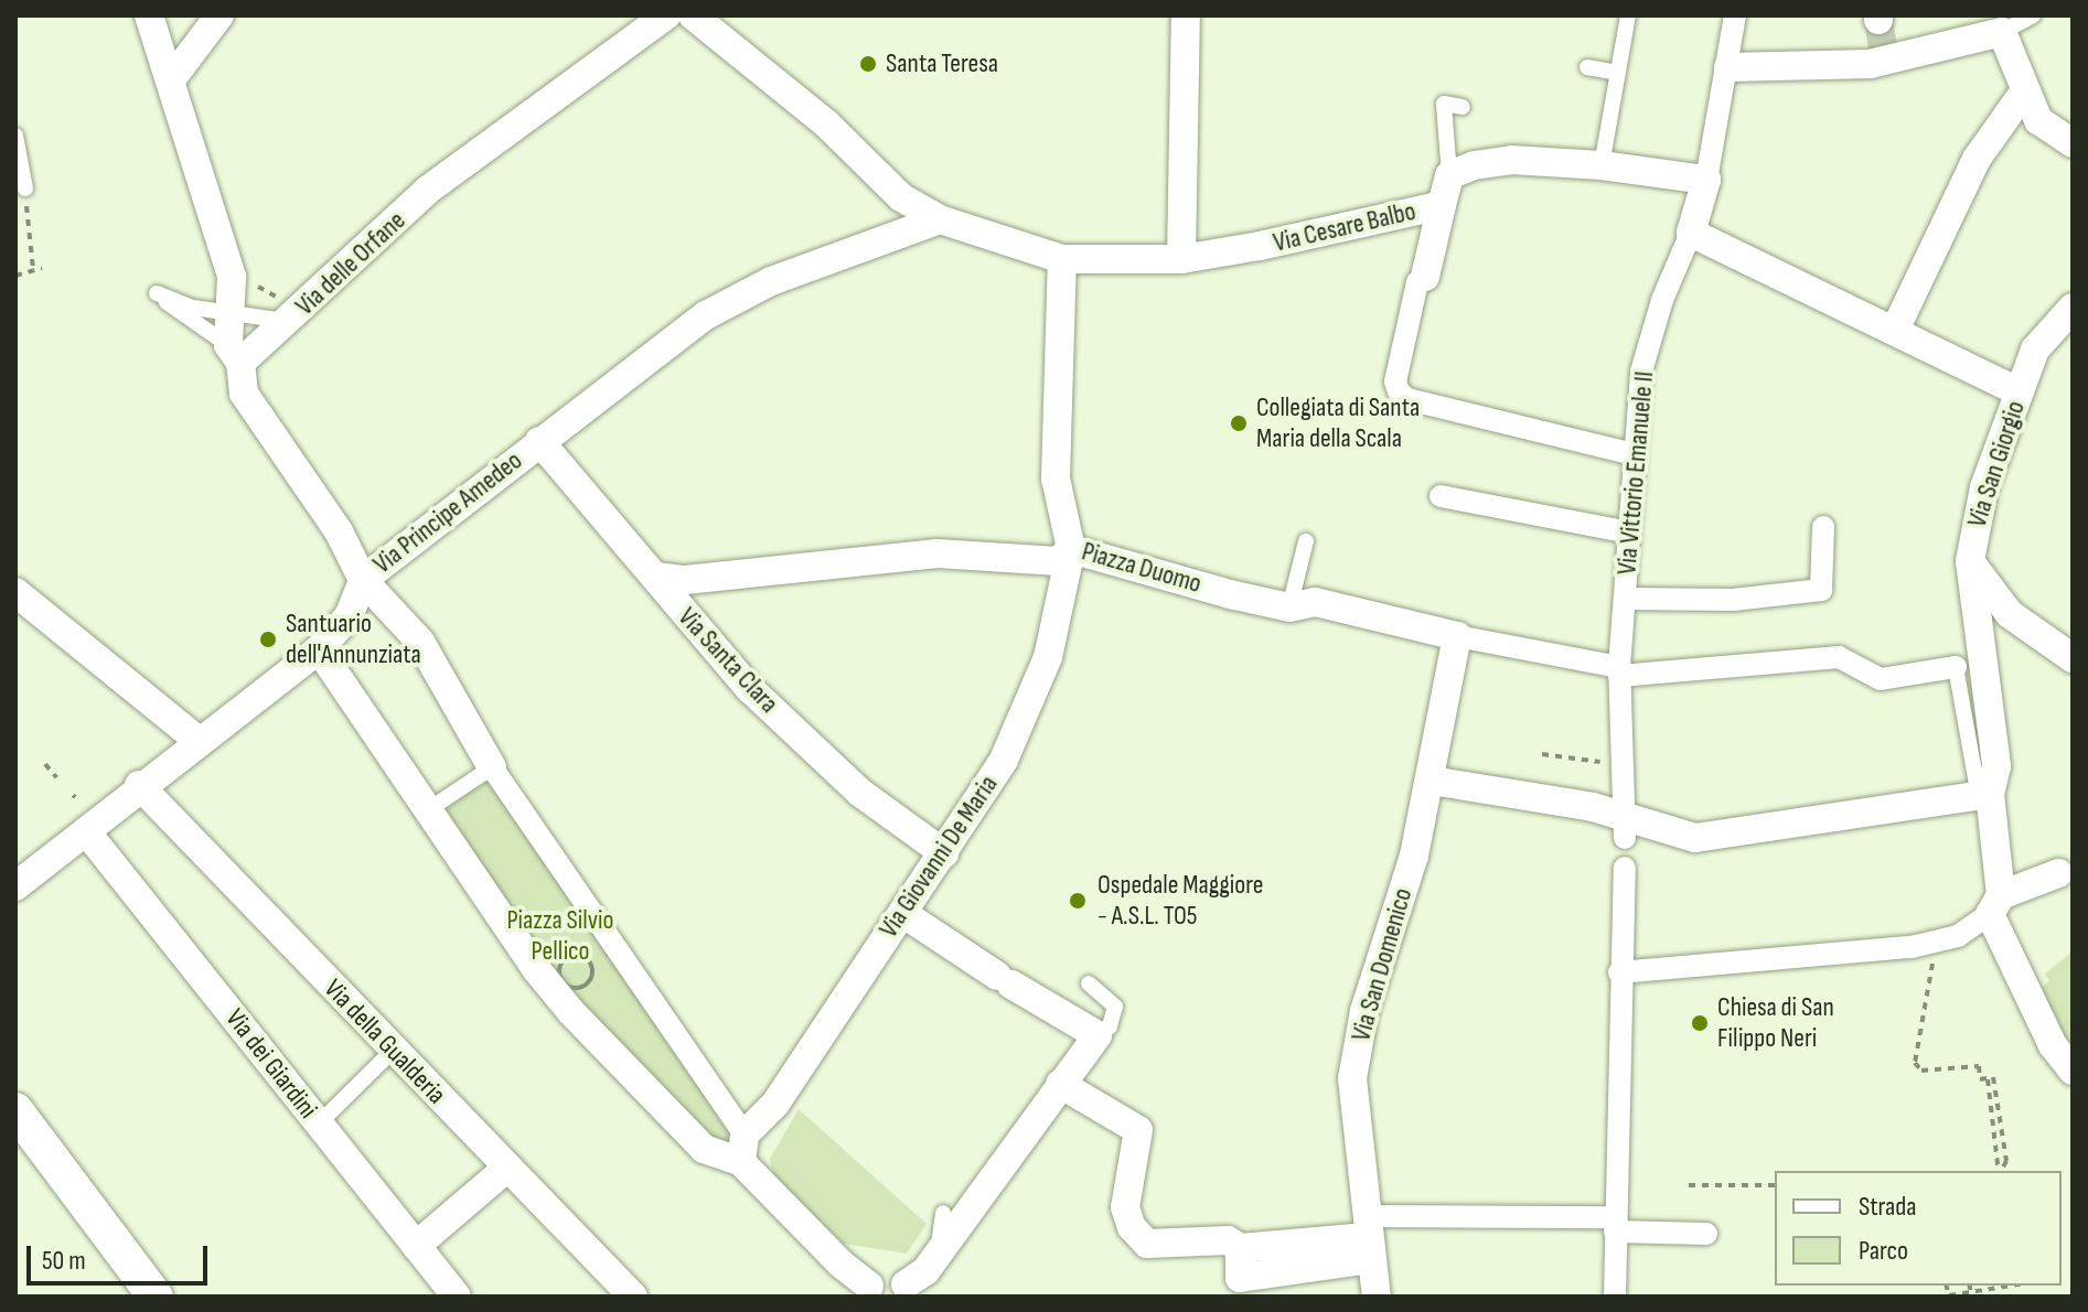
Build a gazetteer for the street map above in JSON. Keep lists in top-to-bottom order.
{
  "streets": {
    "street": [
      "Via Cesare Balbo",
      "Via delle Orfane",
      "Via San Giorgio",
      "Via Vittorio Emanuele II",
      "Via Principe Amedeo",
      "Piazza Duomo",
      "Via Santa Clara",
      "Via Giovanni De Maria",
      "Via San Domenico",
      "Via della Gualderia",
      "Via dei Giardini"
    ]
  },
  "crossings": [
    ["Via Cesare Balbo", "Via Principe Amedeo"],
    ["Via Cesare Balbo", "Piazza Duomo"],
    ["Via Principe Amedeo", "Via Santa Clara"],
    ["Via Principe Amedeo", "Via della Gualderia"],
    ["Via Principe Amedeo", "Via dei Giardini"],
    ["Piazza Duomo", "Via Giovanni De Maria"],
    ["Piazza Duomo", "Via San Domenico"],
    ["Via Santa Clara", "Via Giovanni De Maria"]
  ],
  "parks": ["Piazza Silvio Pellico"],
  "places": [
    "Santa Teresa",
    "Collegiata di Santa Maria della Scala",
    "Santuario dell'Annunziata",
    "Ospedale Maggiore - A.S.L. TO5",
    "Chiesa di San Filippo Neri"
  ],
  "legend": ["Strada", "Parco"],
  "scale_bar": "50 m"
}
